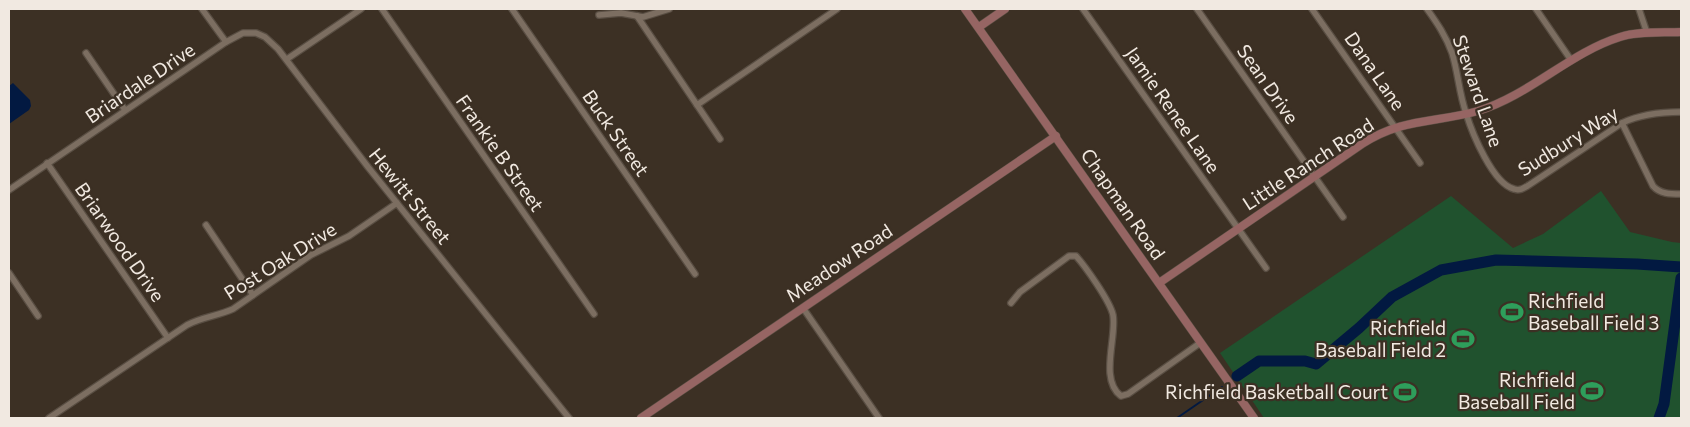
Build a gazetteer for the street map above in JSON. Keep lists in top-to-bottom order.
{
  "streets": {
    "street": [
      "Dana Lane",
      "Briardale Drive",
      "Sean Drive",
      "Steward Lane",
      "Jamie Renee Lane",
      "Buck Street",
      "Sudbury Way",
      "Frankie B Street",
      "Little Ranch Road",
      "Hewitt Street",
      "Chapman Road",
      "Briarwood Drive",
      "Post Oak Drive",
      "Meadow Road"
    ]
  },
  "crossings": [
    ["Dana Lane", "Little Ranch Road"],
    ["Briardale Drive", "Hewitt Street"],
    ["Briardale Drive", "Briarwood Drive"],
    ["Sean Drive", "Little Ranch Road"],
    ["Steward Lane", "Sudbury Way"],
    ["Steward Lane", "Little Ranch Road"],
    ["Jamie Renee Lane", "Little Ranch Road"],
    ["Little Ranch Road", "Chapman Road"],
    ["Hewitt Street", "Post Oak Drive"],
    ["Chapman Road", "Meadow Road"],
    ["Briarwood Drive", "Post Oak Drive"]
  ],
  "places": {
    "sports": [
      "Richfield Baseball Field 3",
      "Richfield Baseball Field 2",
      "Richfield Baseball Field",
      "Richfield Basketball Court"
    ]
  }
}
